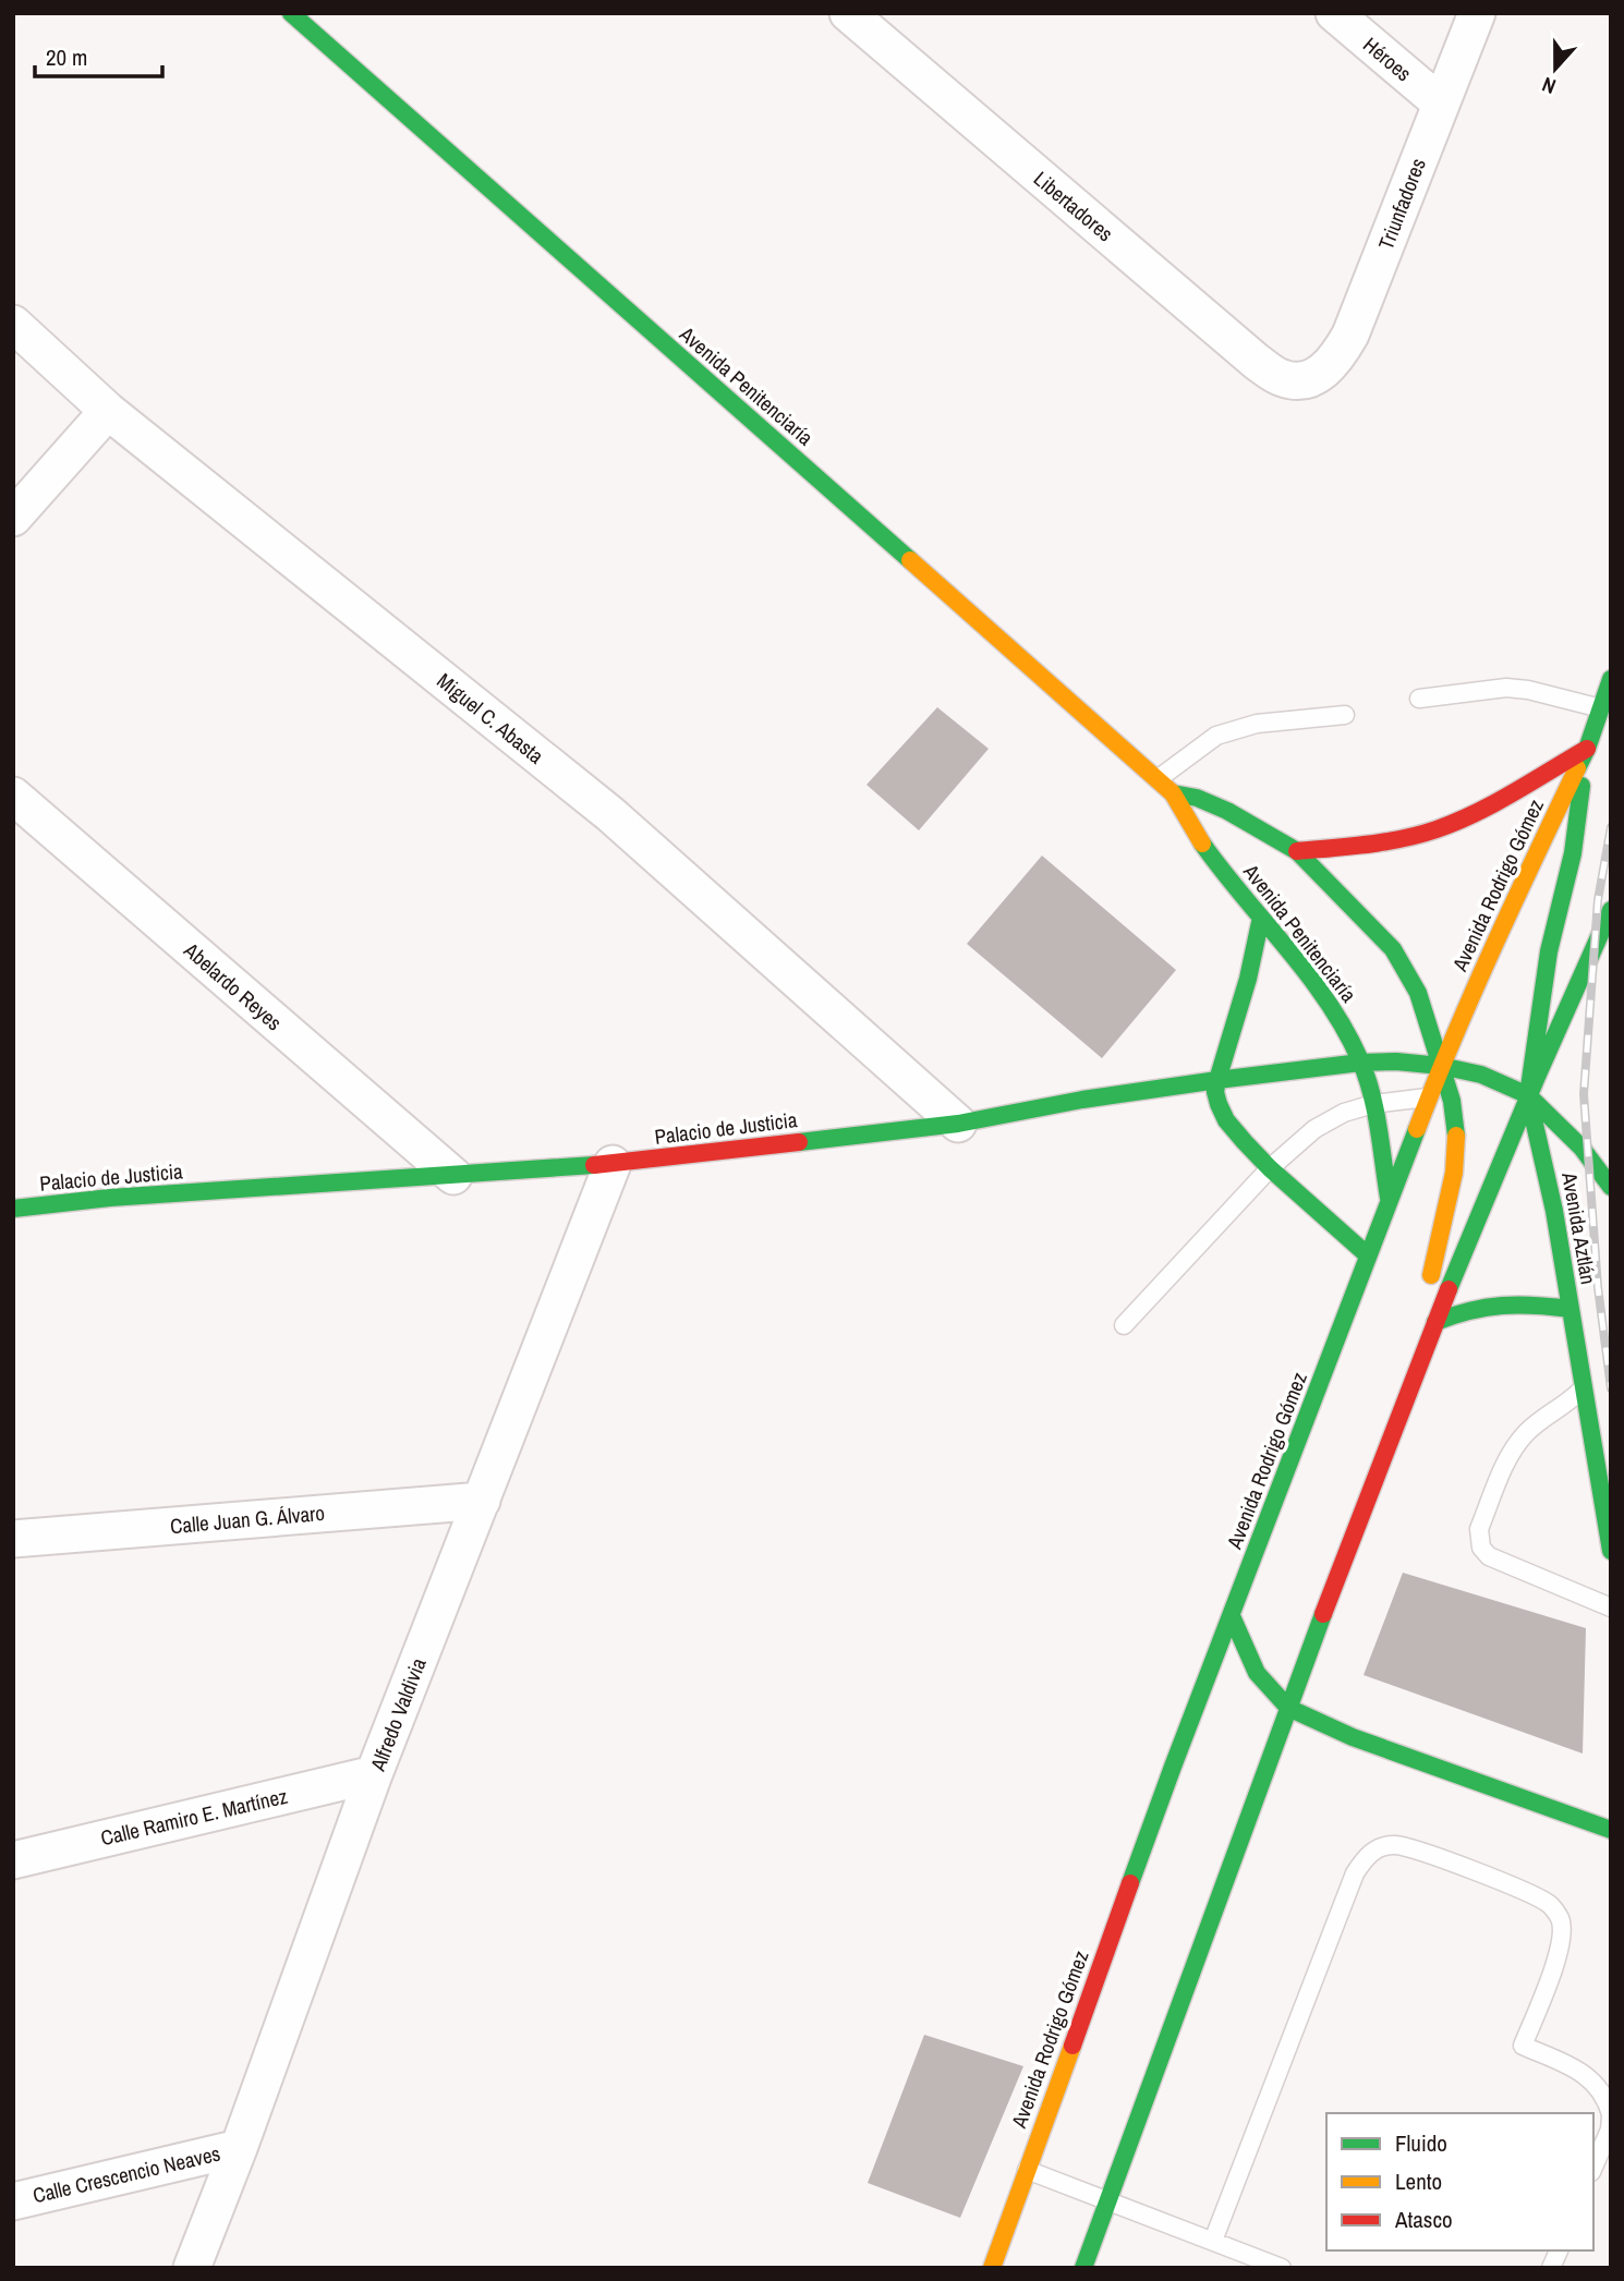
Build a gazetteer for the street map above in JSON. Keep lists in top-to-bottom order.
{
  "streets": {
    "main road": [
      "Avenida Penitenciaría",
      "Avenida Rodrigo Gómez",
      "Palacio de Justicia",
      "Avenida Aztlán"
    ],
    "street": [
      "Héroes",
      "Triunfadores",
      "Libertadores",
      "Miguel C. Abasta",
      "Abelardo Reyes",
      "Calle Juan G. Álvaro",
      "Alfredo Valdivia",
      "Calle Ramiro E. Martínez",
      "Calle Crescencio Neaves"
    ]
  },
  "crossings": [
    ["Héroes", "Triunfadores"],
    ["Triunfadores", "Libertadores"],
    ["Avenida Penitenciaría", "Avenida Rodrigo Gómez"],
    ["Avenida Penitenciaría", "Palacio de Justicia"],
    ["Miguel C. Abasta", "Palacio de Justicia"],
    ["Avenida Rodrigo Gómez", "Palacio de Justicia"],
    ["Abelardo Reyes", "Palacio de Justicia"],
    ["Palacio de Justicia", "Avenida Aztlán"],
    ["Palacio de Justicia", "Alfredo Valdivia"],
    ["Calle Juan G. Álvaro", "Alfredo Valdivia"],
    ["Alfredo Valdivia", "Calle Ramiro E. Martínez"],
    ["Alfredo Valdivia", "Calle Crescencio Neaves"]
  ],
  "legend": ["Fluido", "Lento", "Atasco"],
  "scale_bar": "20 m",
  "north": "bottom"
}
